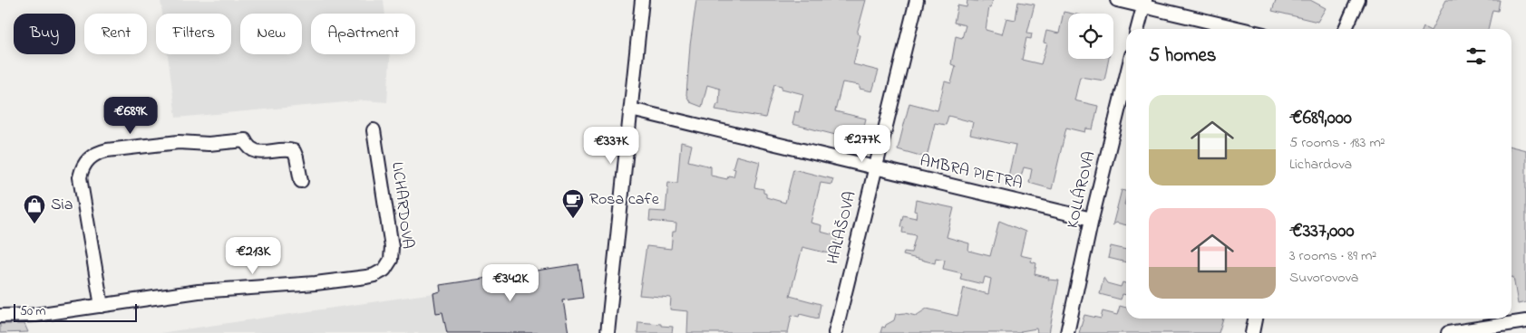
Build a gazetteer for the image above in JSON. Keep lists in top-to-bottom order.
{
  "streets": {
    "street": [
      "AMBRA PIETRA",
      "KOLLÁROVA",
      "LICHARDOVA",
      "HALAŠOVA"
    ]
  },
  "crossings": [
    ["AMBRA PIETRA", "KOLLÁROVA"],
    ["AMBRA PIETRA", "HALAŠOVA"]
  ],
  "places": {
    "cafe": ["Rosa cafe"],
    "shop": ["Sia"]
  },
  "scale_bar": "50 m",
  "page": {
    "chip": [
      "Buy",
      "Rent",
      "Filters",
      "New",
      "Apartment"
    ],
    "heading": "5 homes",
    "list": [
      {
        "name": "€689,000",
        "note": "5 rooms · 183 m² · Lichardova"
      },
      {
        "name": "€337,000",
        "note": "3 rooms · 89 m² · Suvorovova"
      }
    ],
    "price": [
      "€689K",
      "€277K",
      "€337K",
      "€213K",
      "€342K"
    ],
    "scale": "50 m"
  }
}
